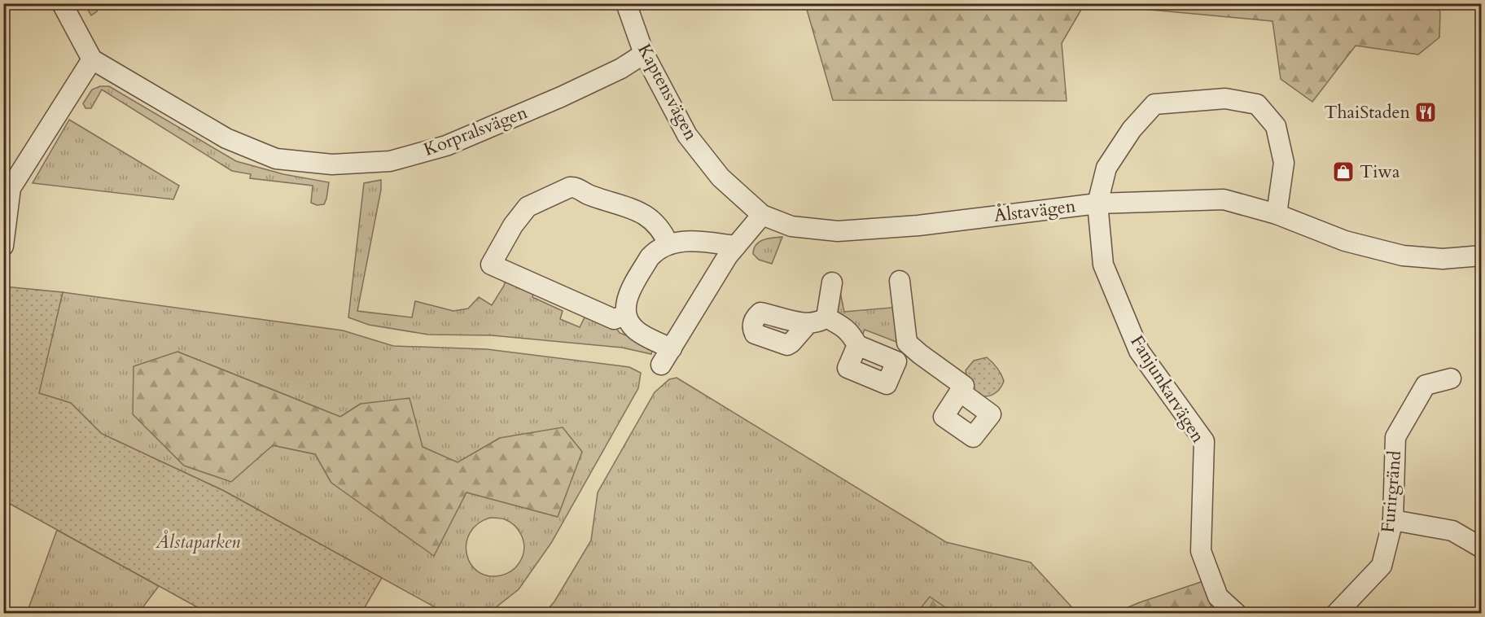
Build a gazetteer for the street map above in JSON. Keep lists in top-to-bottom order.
{
  "streets": {
    "street": [
      "Kaptensvägen",
      "Korpralsvägen",
      "Ålstavägen",
      "Fanjunkarvägen",
      "Furirgränd"
    ]
  },
  "crossings": [
    ["Kaptensvägen", "Korpralsvägen"],
    ["Kaptensvägen", "Ålstavägen"],
    ["Ålstavägen", "Fanjunkarvägen"]
  ],
  "parks": ["Ålstaparken"],
  "places": {
    "restaurant": ["ThaiStaden"],
    "shop": ["Tiwa"]
  }
}
